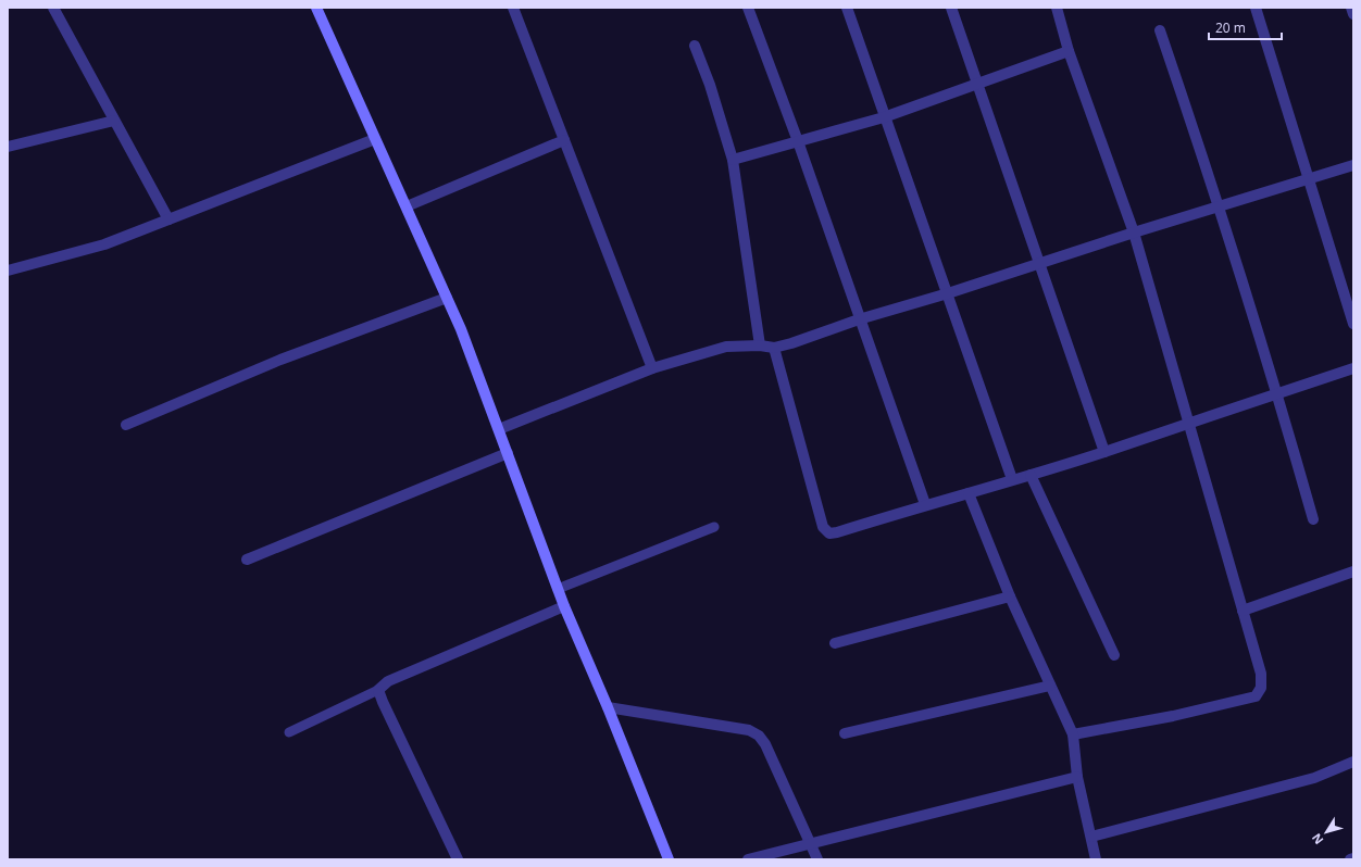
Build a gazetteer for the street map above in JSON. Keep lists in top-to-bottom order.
{
  "scale_bar": "20 m",
  "north": "bottom left"
}
